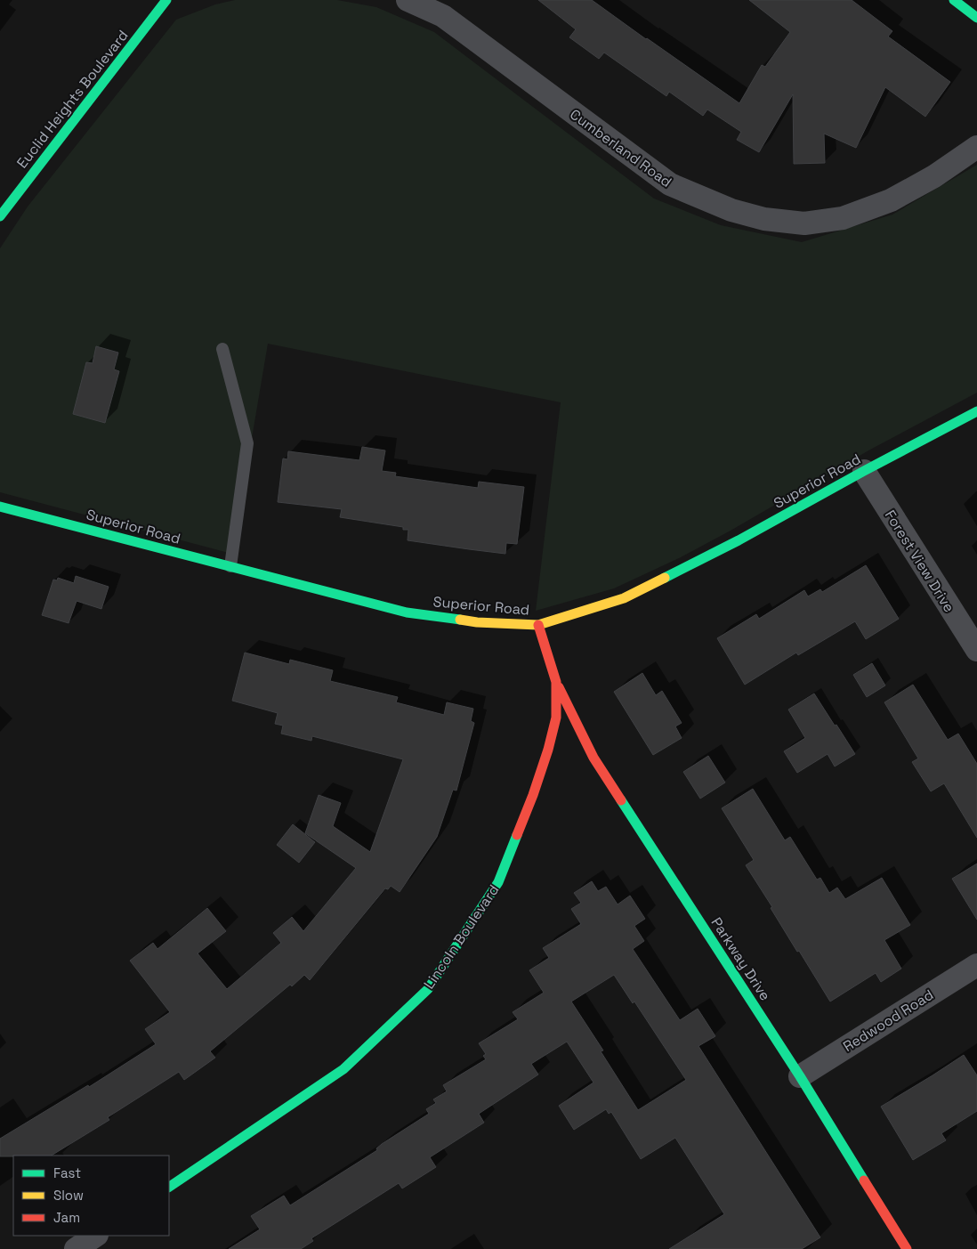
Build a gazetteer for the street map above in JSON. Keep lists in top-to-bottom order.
{
  "streets": {
    "street": [
      "Euclid Heights Boulevard",
      "Cumberland Road",
      "Superior Road",
      "Forest View Drive",
      "Lincoln Boulevard",
      "Parkway Drive",
      "Redwood Road"
    ]
  },
  "crossings": [
    ["Superior Road", "Forest View Drive"],
    ["Superior Road", "Lincoln Boulevard"],
    ["Lincoln Boulevard", "Parkway Drive"],
    ["Parkway Drive", "Redwood Road"]
  ],
  "legend": ["Fast", "Slow", "Jam"]
}
